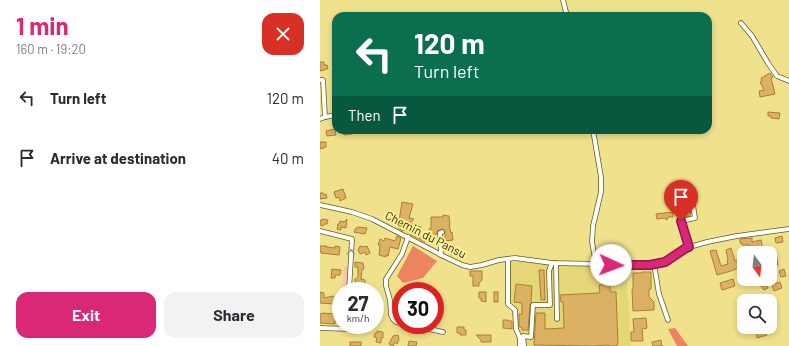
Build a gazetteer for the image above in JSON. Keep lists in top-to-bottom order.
{
  "streets": {
    "street": ["Chemin du Pansu"]
  },
  "north": "bottom",
  "page": {
    "heading": ["1 min", "160 m · 19:20"],
    "turn": ["120 m", "Turn left"],
    "list": [
      {
        "name": "Turn left",
        "value": "120 m"
      },
      {
        "name": "Arrive at destination",
        "value": "40 m"
      }
    ],
    "then": "Then",
    "speed": "27 km/h",
    "limit": "30",
    "buttons": ["Exit", "Share"]
  }
}
